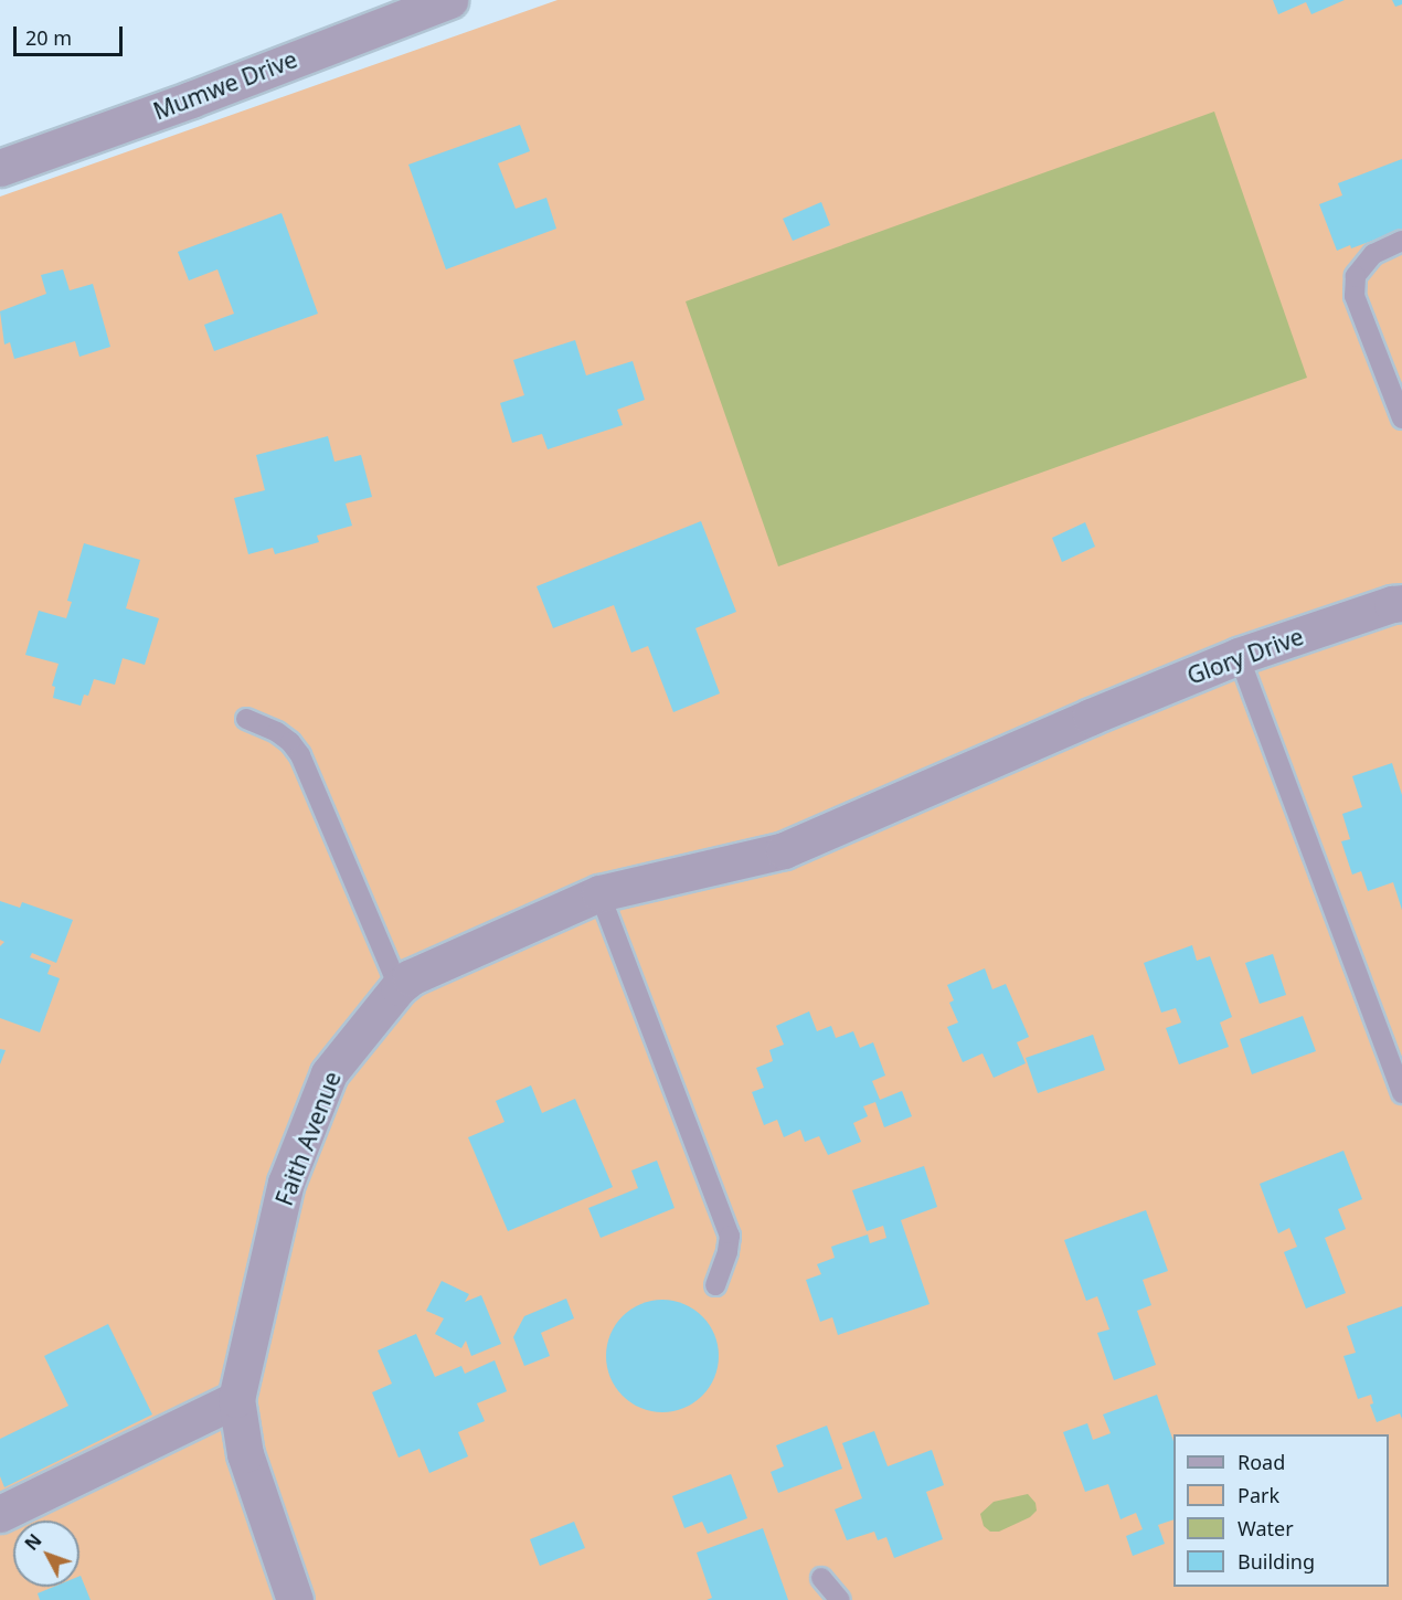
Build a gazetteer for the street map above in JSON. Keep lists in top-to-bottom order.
{
  "streets": {
    "street": ["Mumwe Drive", "Glory Drive", "Faith Avenue"]
  },
  "crossings": [
    ["Glory Drive", "Faith Avenue"]
  ],
  "legend": [
    "Road",
    "Park",
    "Water",
    "Building"
  ],
  "scale_bar": "20 m",
  "north": "top left"
}
